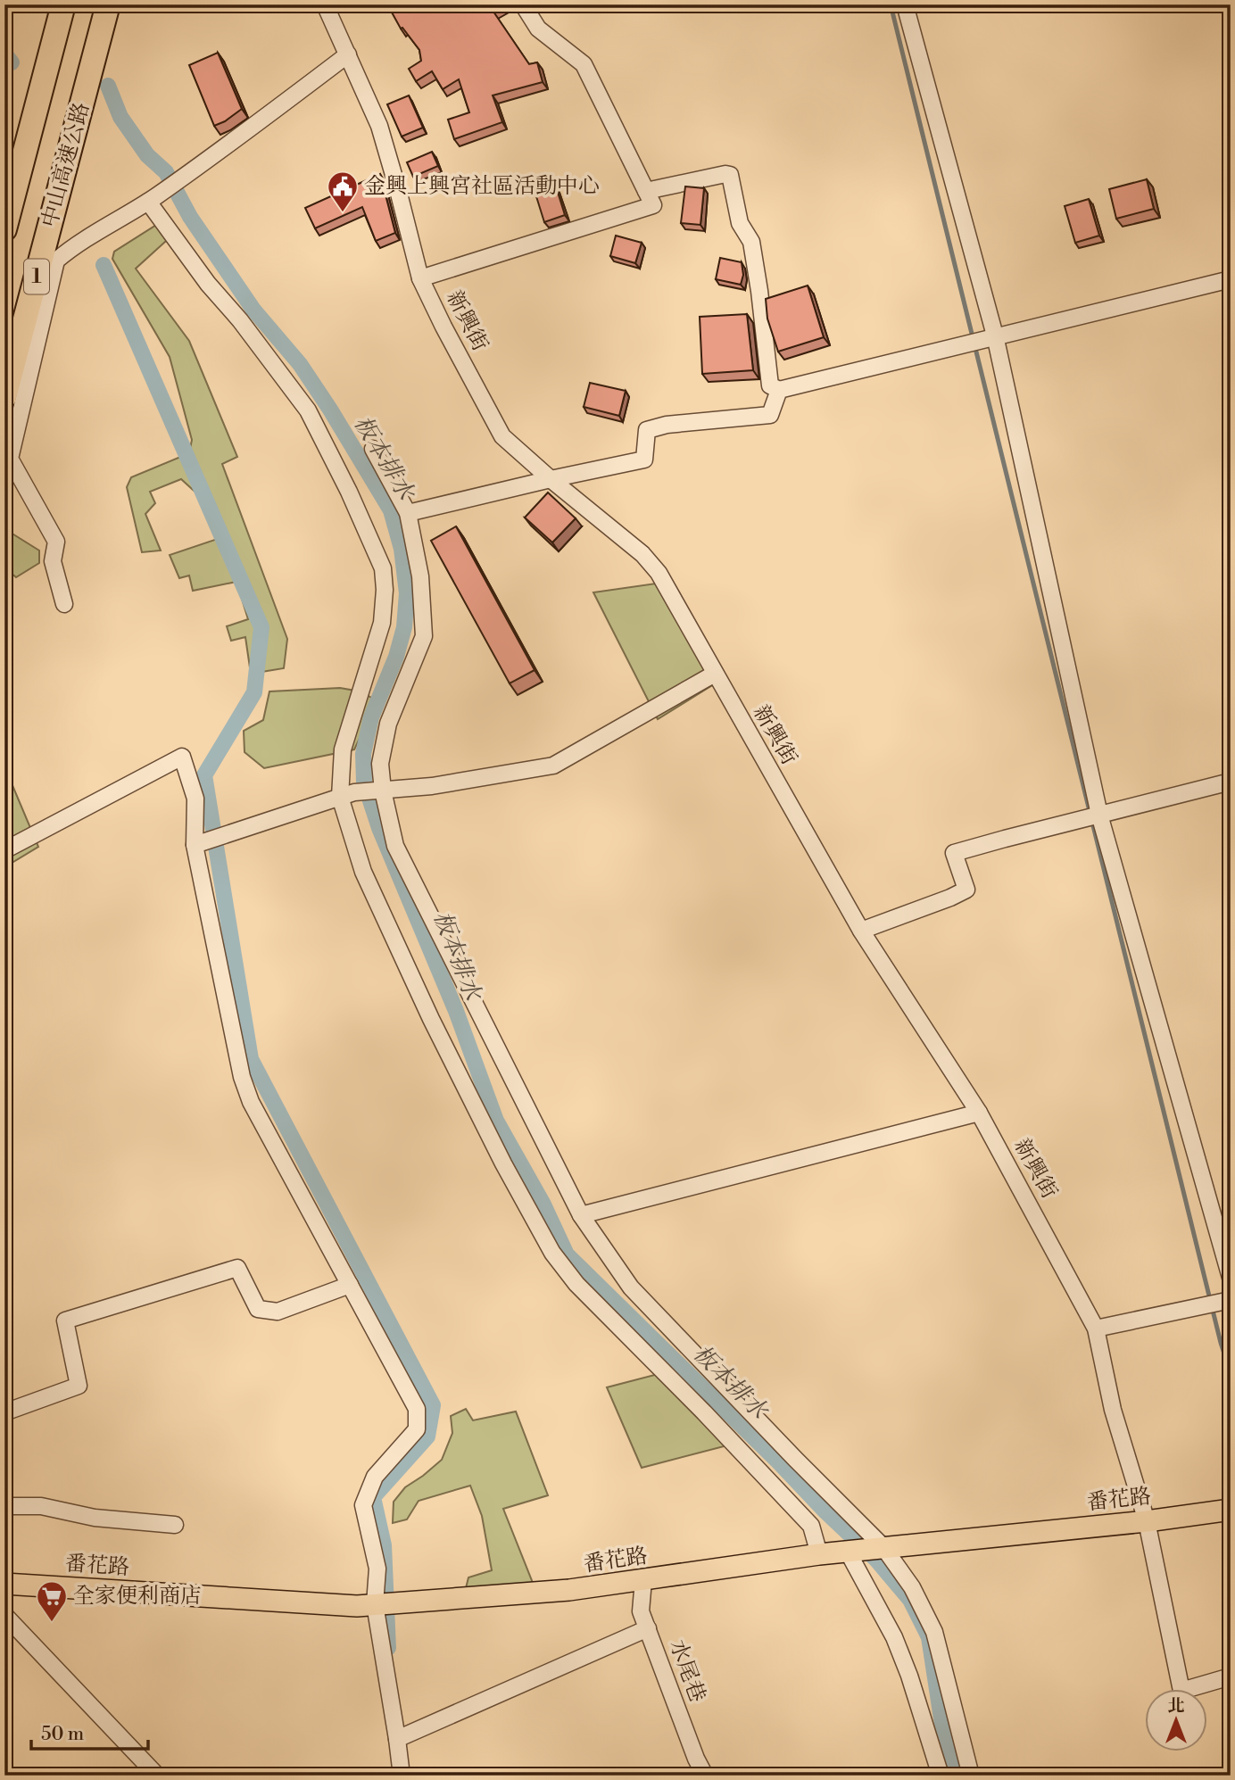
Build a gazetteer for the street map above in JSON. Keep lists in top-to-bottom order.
{
  "streets": {
    "highway": ["中山高速公路", "1"],
    "main road": ["番花路"],
    "street": ["新興街", "水尾巷"]
  },
  "crossings": [
    ["新興街", "番花路"],
    ["番花路", "水尾巷"]
  ],
  "water": ["板本排水"],
  "places": {
    "public building": ["金興上興宮社區活動中心"],
    "supermarket": ["全家便利商店"]
  },
  "scale_bar": "50 m",
  "north": "top"
}
